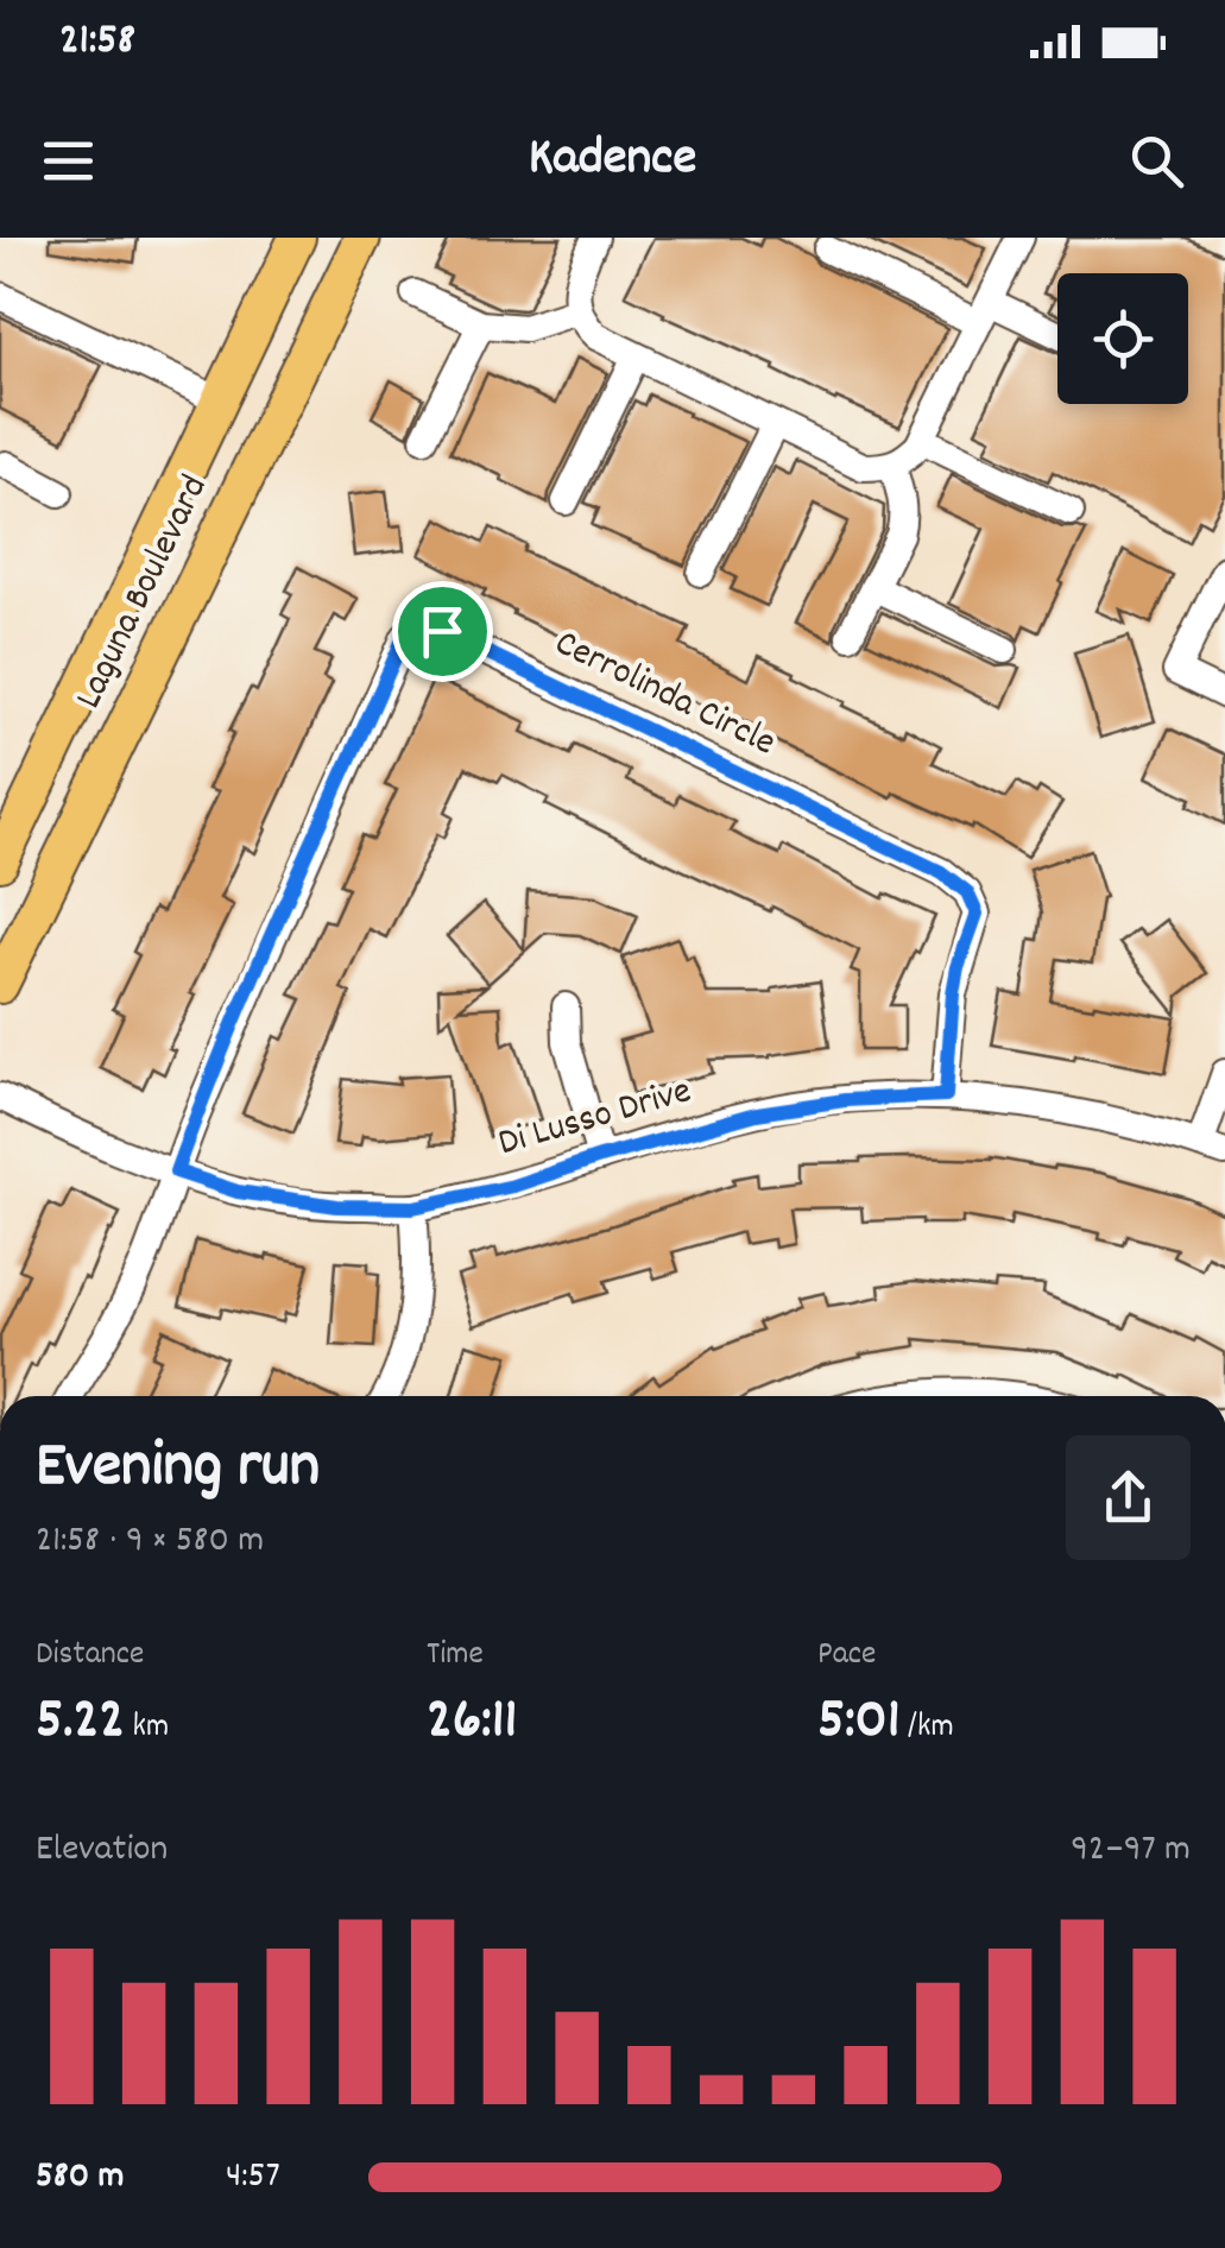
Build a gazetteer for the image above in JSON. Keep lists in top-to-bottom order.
{
  "streets": {
    "main road": ["Laguna Boulevard"],
    "street": ["Cerrolinda Circle", "Di Lusso Drive"]
  },
  "crossings": [
    ["Cerrolinda Circle", "Di Lusso Drive"]
  ],
  "page": {
    "status": "21:58",
    "header": "Kadence",
    "heading": ["Evening run", "21:58 · 9 × 580 m"],
    "stats": [
      ["Distance", "5.22 km"],
      ["Time", "26:11"],
      ["Pace", "5:01 /km"]
    ],
    "chart": ["Elevation", "92–97 m"],
    "list": [
      {
        "name": "580 m",
        "note": "4:57"
      }
    ]
  }
}
